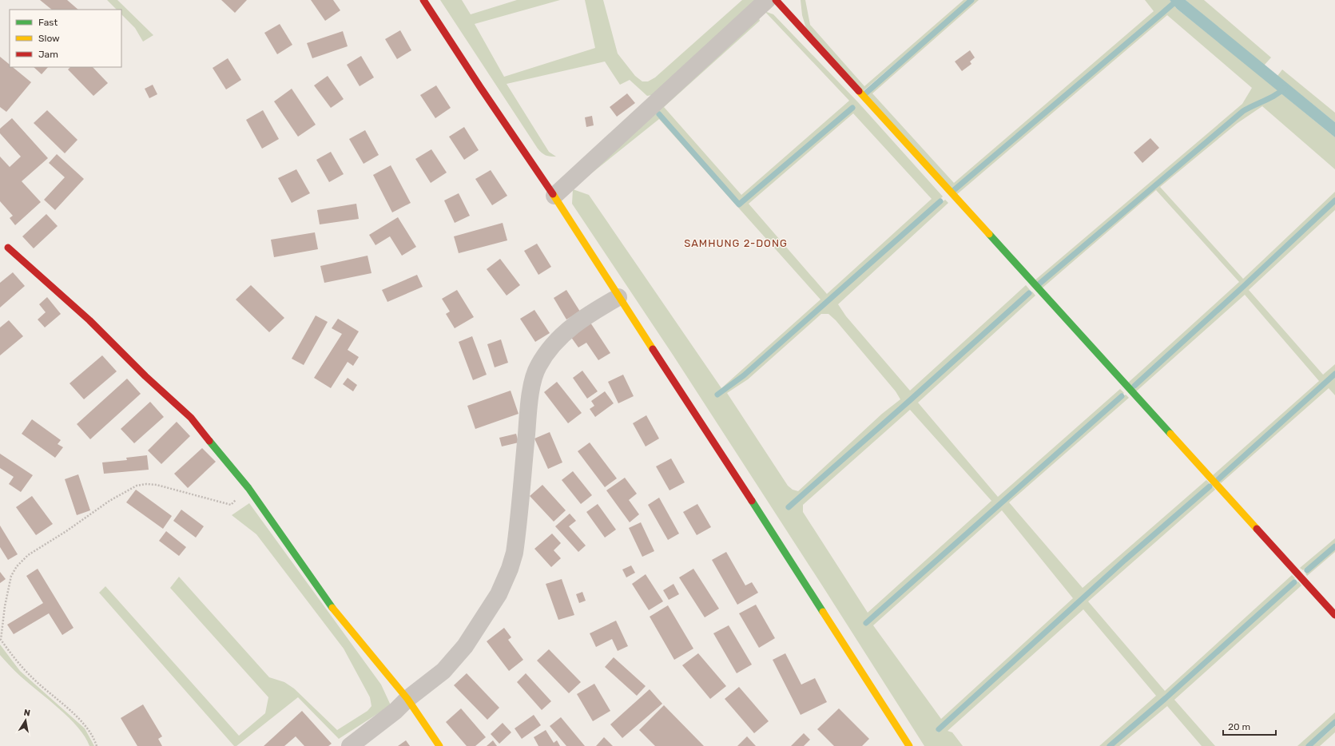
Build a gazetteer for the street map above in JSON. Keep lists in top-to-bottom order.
{
  "districts": ["SAMHUNG 2-DONG"],
  "legend": ["Fast", "Slow", "Jam"],
  "scale_bar": "20 m",
  "north": "top"
}
